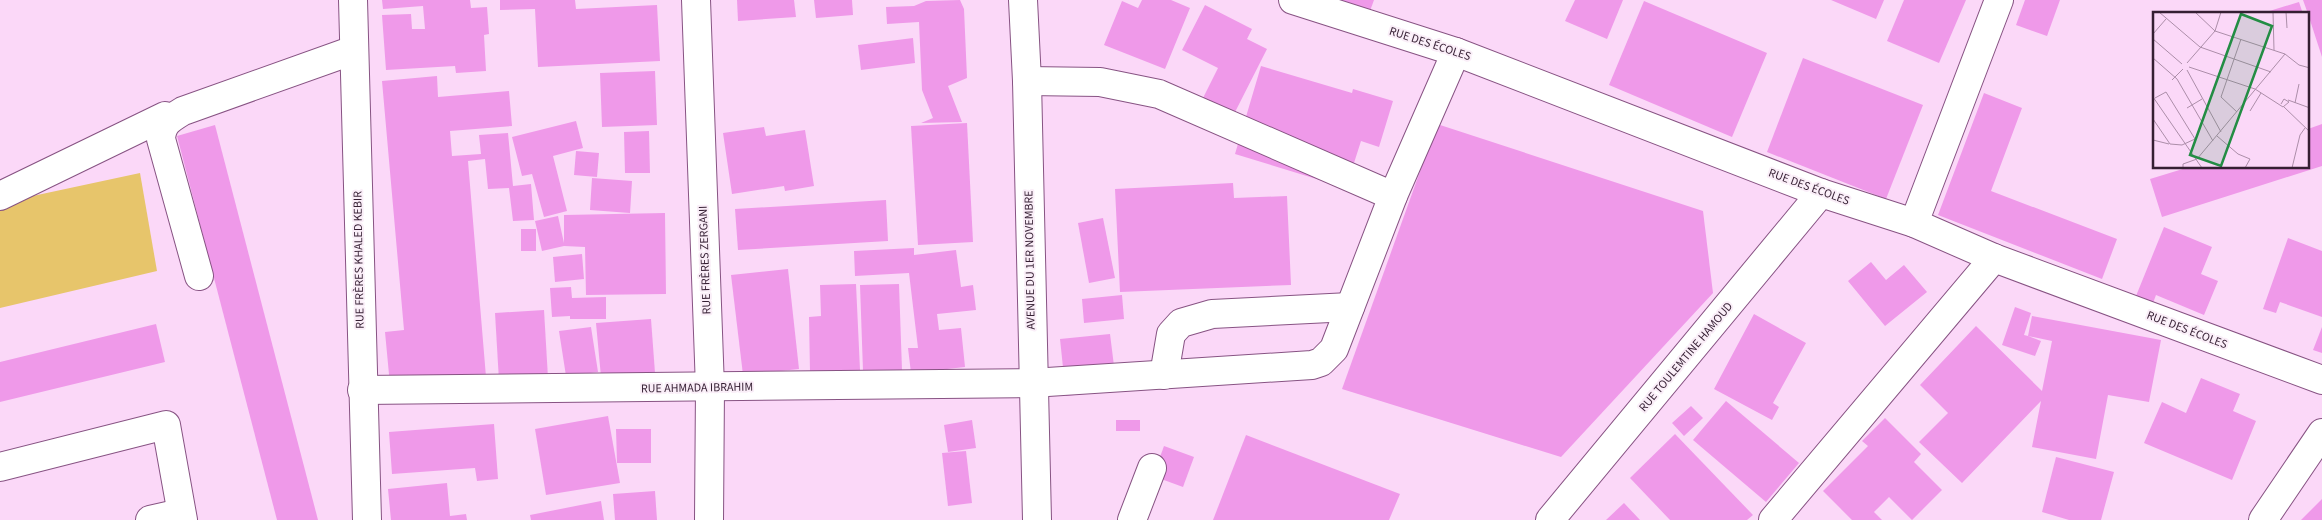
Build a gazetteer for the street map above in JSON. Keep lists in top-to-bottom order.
{
  "streets": {
    "street": [
      "RUE DES ÉCOLES",
      "RUE FRÈRES KHALED KEBIR",
      "RUE FRÈRES ZERGANI",
      "AVENUE DU 1ER NOVEMBRE",
      "RUE TOULEMTINE HAMOUD",
      "RUE AHMADA IBRAHIM"
    ]
  },
  "crossings": [
    ["RUE DES ÉCOLES", "RUE TOULEMTINE HAMOUD"],
    ["RUE DES ÉCOLES", "RUE AHMADA IBRAHIM"],
    ["RUE FRÈRES KHALED KEBIR", "RUE AHMADA IBRAHIM"],
    ["RUE FRÈRES ZERGANI", "RUE AHMADA IBRAHIM"],
    ["AVENUE DU 1ER NOVEMBRE", "RUE AHMADA IBRAHIM"]
  ]
}
